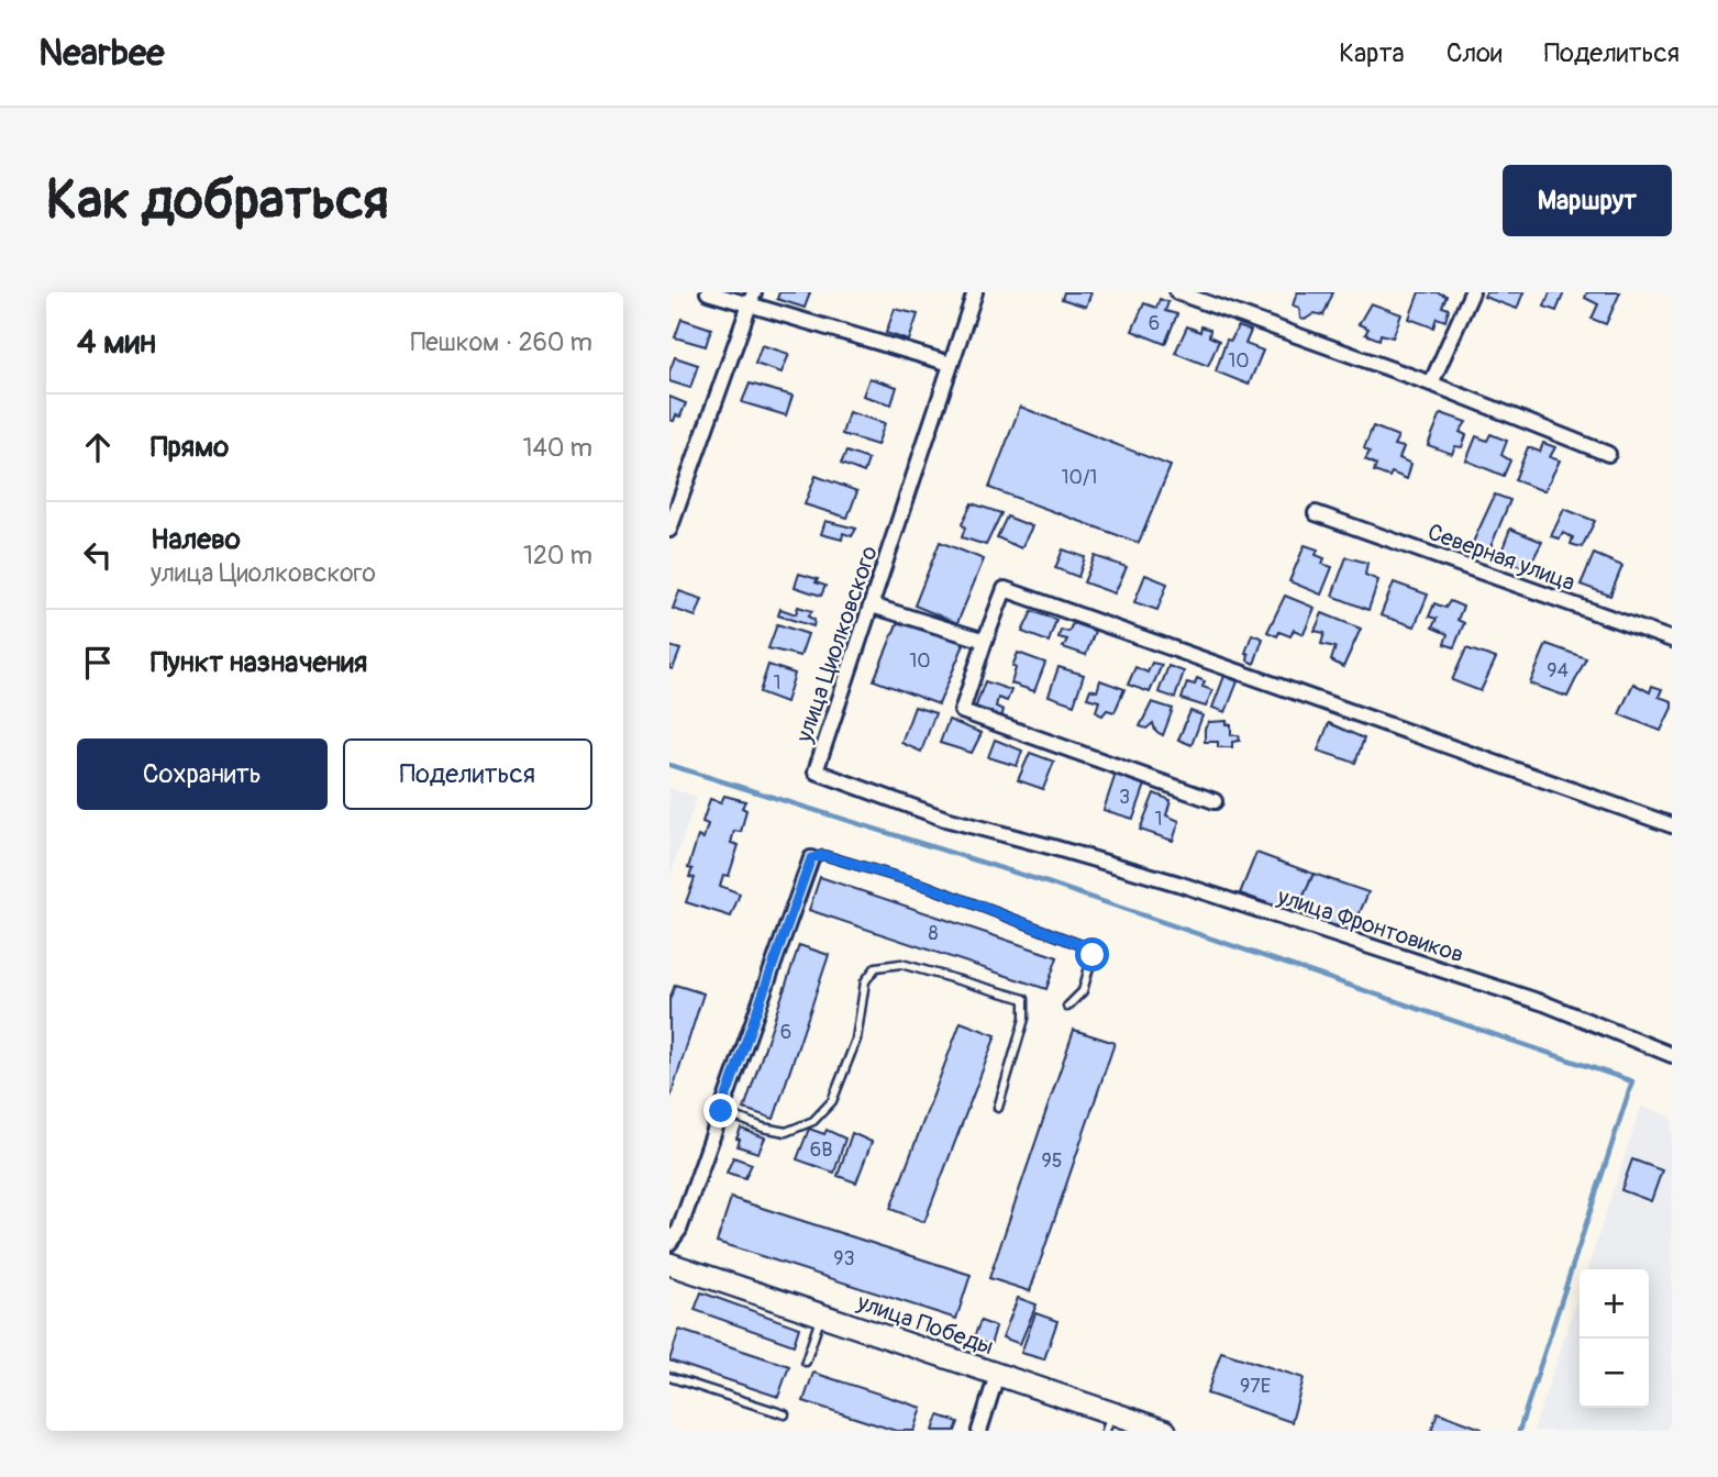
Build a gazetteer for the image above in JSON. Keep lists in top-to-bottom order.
{
  "streets": {
    "main road": ["улица Победы"],
    "street": ["Северная улица", "улица Циолковского", "улица Фронтовиков"]
  },
  "crossings": [
    ["улица Циолковского", "улица Фронтовиков"]
  ],
  "house_numbers": [
    "6",
    "10",
    "10/1",
    "10",
    "94",
    "1",
    "3",
    "1",
    "8",
    "6",
    "6В",
    "95",
    "93",
    "97Е"
  ],
  "page": {
    "header": "Nearbee",
    "nav": ["Карта", "Слои", "Поделиться"],
    "buttons": [
      "Маршрут",
      ["Сохранить", "Поделиться"]
    ],
    "title": "Как добраться",
    "heading": ["4 мин", "Пешком · 260 m"],
    "list": [
      ["Прямо", "140 m"],
      ["Налево", "улица Циолковского", "120 m"],
      "Пункт назначения"
    ],
    "map_buttons": ["+", "−"]
  }
}
